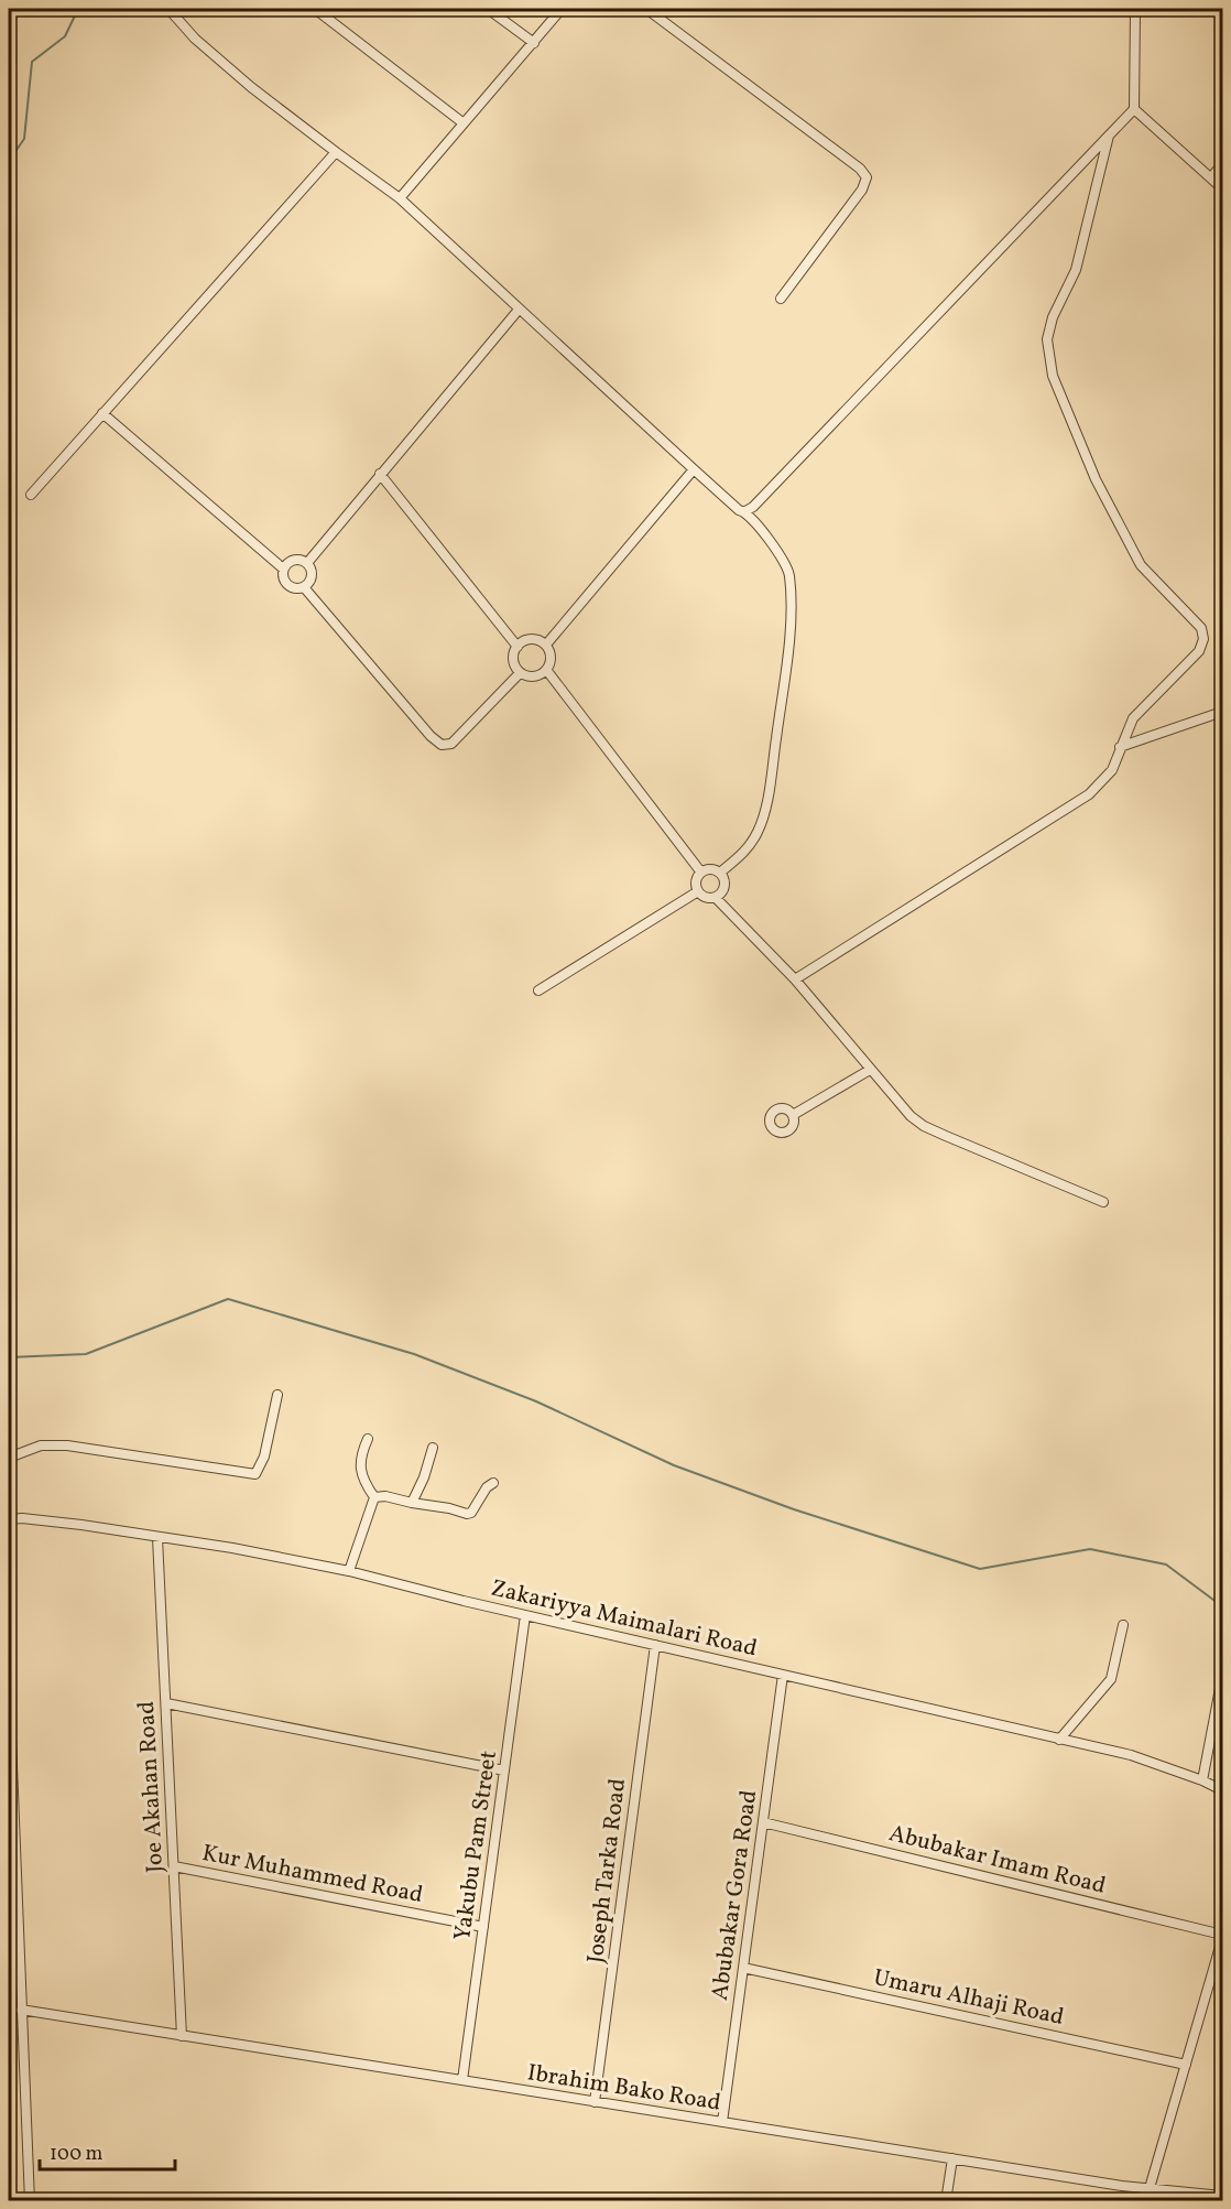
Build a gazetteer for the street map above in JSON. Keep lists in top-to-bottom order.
{
  "streets": {
    "street": [
      "Zakariyya Maimalari Road",
      "Joe Akahan Road",
      "Yakubu Pam Street",
      "Abubakar Imam Road",
      "Joseph Tarka Road",
      "Kur Muhammed Road",
      "Abubakar Gora Road",
      "Umaru Alhaji Road",
      "Ibrahim Bako Road"
    ]
  },
  "crossings": [
    ["Zakariyya Maimalari Road", "Joe Akahan Road"],
    ["Zakariyya Maimalari Road", "Yakubu Pam Street"],
    ["Zakariyya Maimalari Road", "Joseph Tarka Road"],
    ["Zakariyya Maimalari Road", "Abubakar Gora Road"],
    ["Joe Akahan Road", "Kur Muhammed Road"],
    ["Joe Akahan Road", "Ibrahim Bako Road"],
    ["Yakubu Pam Street", "Kur Muhammed Road"],
    ["Yakubu Pam Street", "Ibrahim Bako Road"],
    ["Abubakar Imam Road", "Abubakar Gora Road"],
    ["Joseph Tarka Road", "Ibrahim Bako Road"],
    ["Abubakar Gora Road", "Umaru Alhaji Road"],
    ["Abubakar Gora Road", "Ibrahim Bako Road"]
  ],
  "scale_bar": "100 m"
}
